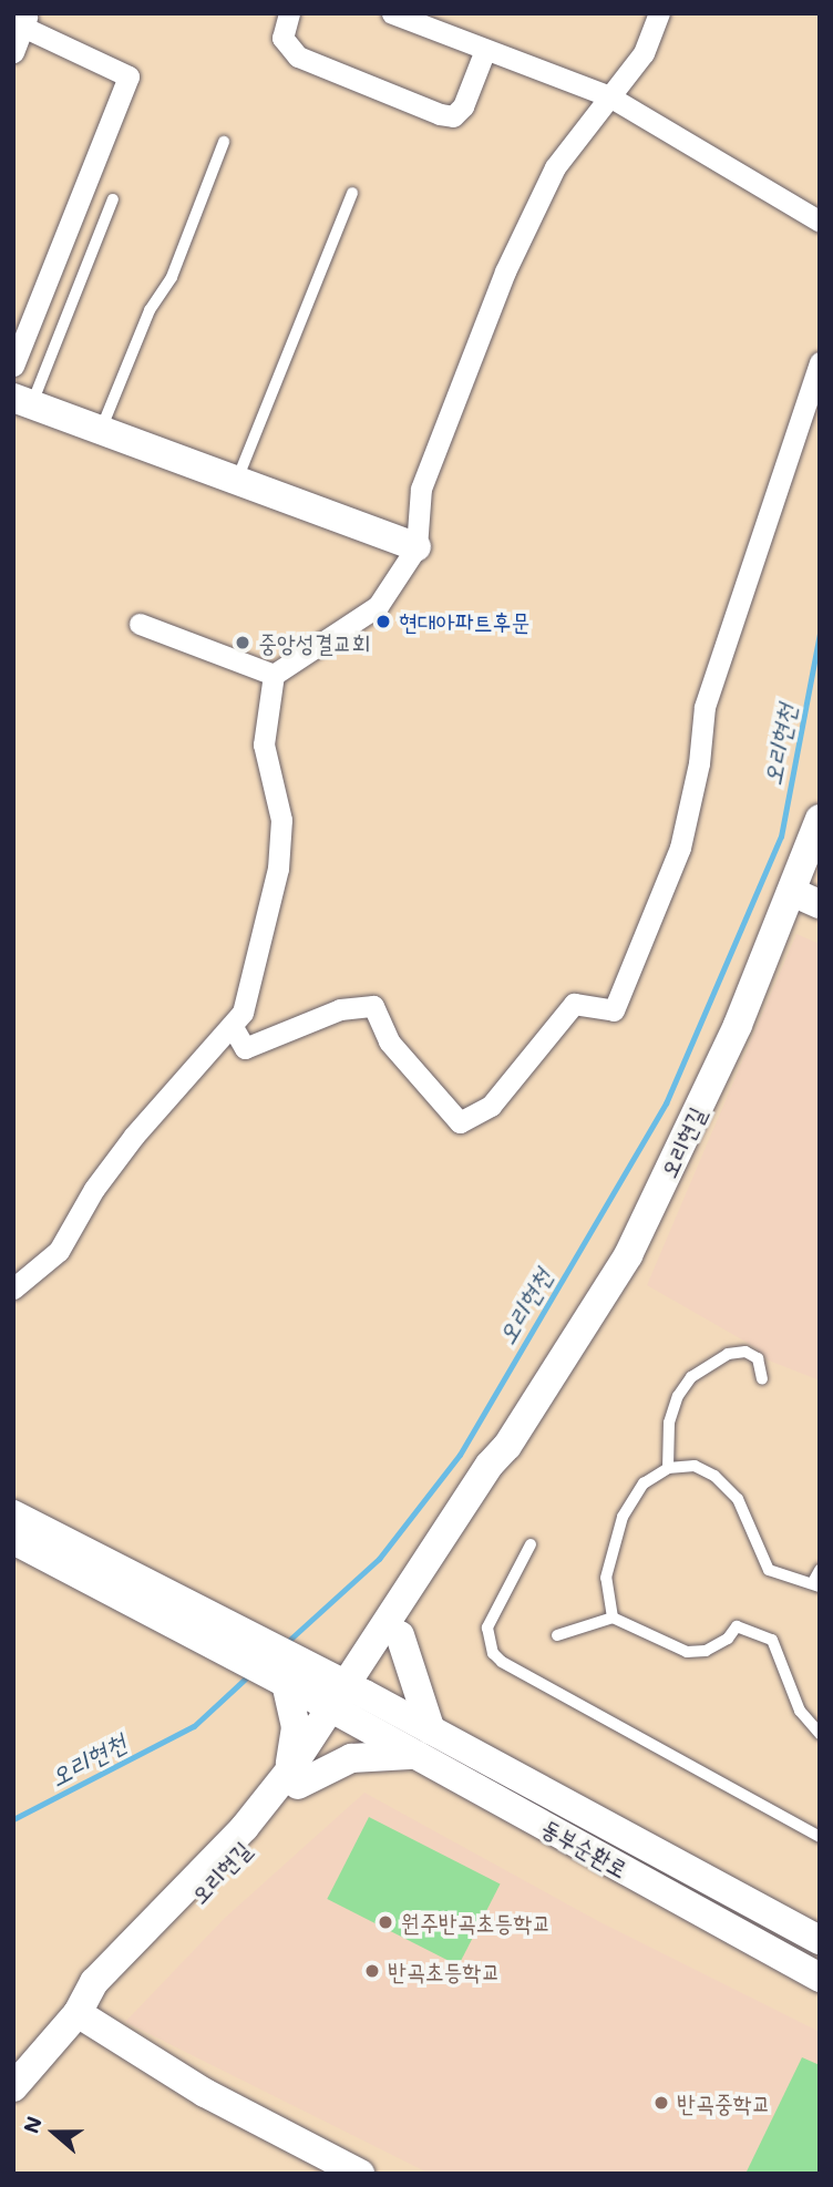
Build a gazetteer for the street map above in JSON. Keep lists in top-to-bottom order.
{
  "streets": {
    "street": ["오리현길", "동부순환로"]
  },
  "crossings": [
    ["오리현길", "동부순환로"]
  ],
  "water": ["오리현천"],
  "places": [
    "현대아파트후문",
    "중앙성결교회",
    "원주반곡초등학교",
    "반곡초등학교",
    "반곡중학교"
  ],
  "north": "left"
}
